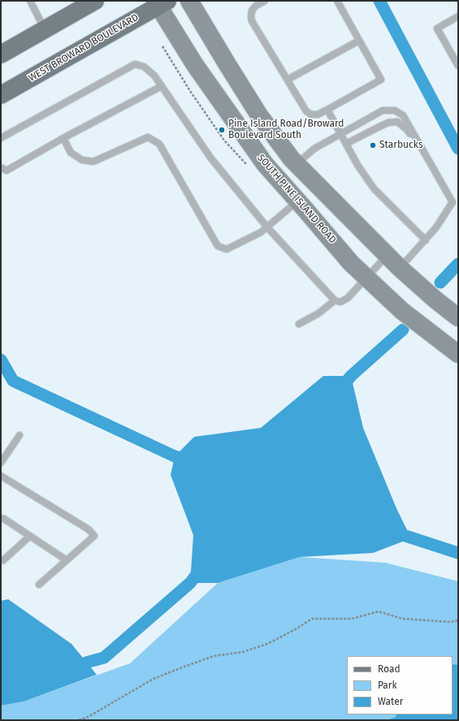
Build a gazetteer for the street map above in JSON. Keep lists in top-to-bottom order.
{
  "streets": {
    "main road": ["WEST BROWARD BOULEVARD", "SOUTH PINE ISLAND ROAD"]
  },
  "crossings": [
    ["WEST BROWARD BOULEVARD", "SOUTH PINE ISLAND ROAD"]
  ],
  "places": ["Pine Island Road/Broward Boulevard South", "Starbucks"],
  "legend": ["Road", "Park", "Water"]
}
